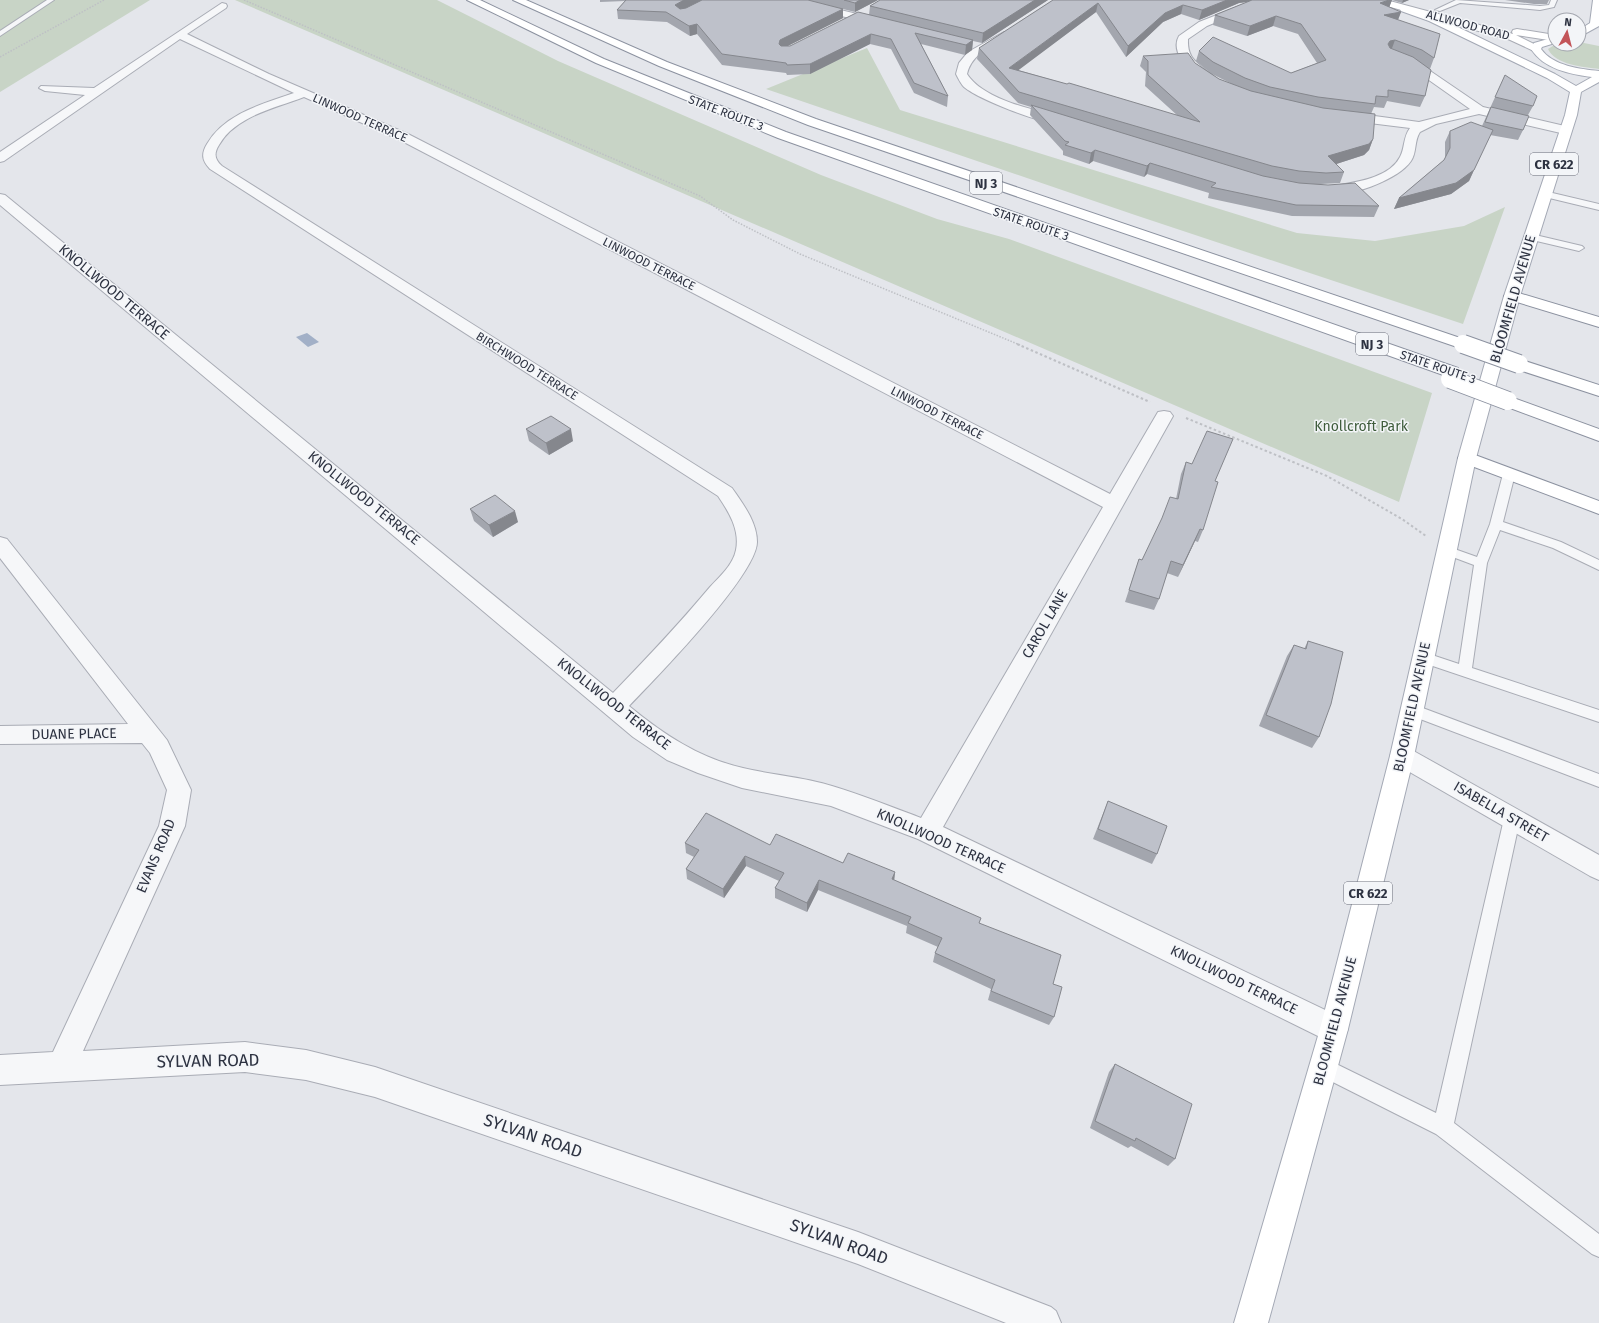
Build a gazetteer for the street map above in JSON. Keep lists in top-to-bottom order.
{
  "streets": {
    "main road": [
      "ALLWOOD ROAD",
      "STATE ROUTE 3",
      "CR 622",
      "NJ 3",
      "BLOOMFIELD AVENUE"
    ],
    "street": [
      "LINWOOD TERRACE",
      "KNOLLWOOD TERRACE",
      "BIRCHWOOD TERRACE",
      "CAROL LANE",
      "DUANE PLACE",
      "ISABELLA STREET",
      "EVANS ROAD",
      "SYLVAN ROAD"
    ]
  },
  "crossings": [
    ["LINWOOD TERRACE", "BIRCHWOOD TERRACE"],
    ["LINWOOD TERRACE", "CAROL LANE"],
    ["KNOLLWOOD TERRACE", "BLOOMFIELD AVENUE"],
    ["KNOLLWOOD TERRACE", "BIRCHWOOD TERRACE"],
    ["KNOLLWOOD TERRACE", "CAROL LANE"],
    ["BLOOMFIELD AVENUE", "ISABELLA STREET"],
    ["DUANE PLACE", "EVANS ROAD"],
    ["EVANS ROAD", "SYLVAN ROAD"]
  ],
  "parks": ["Knollcroft Park"],
  "north": "top"
}
